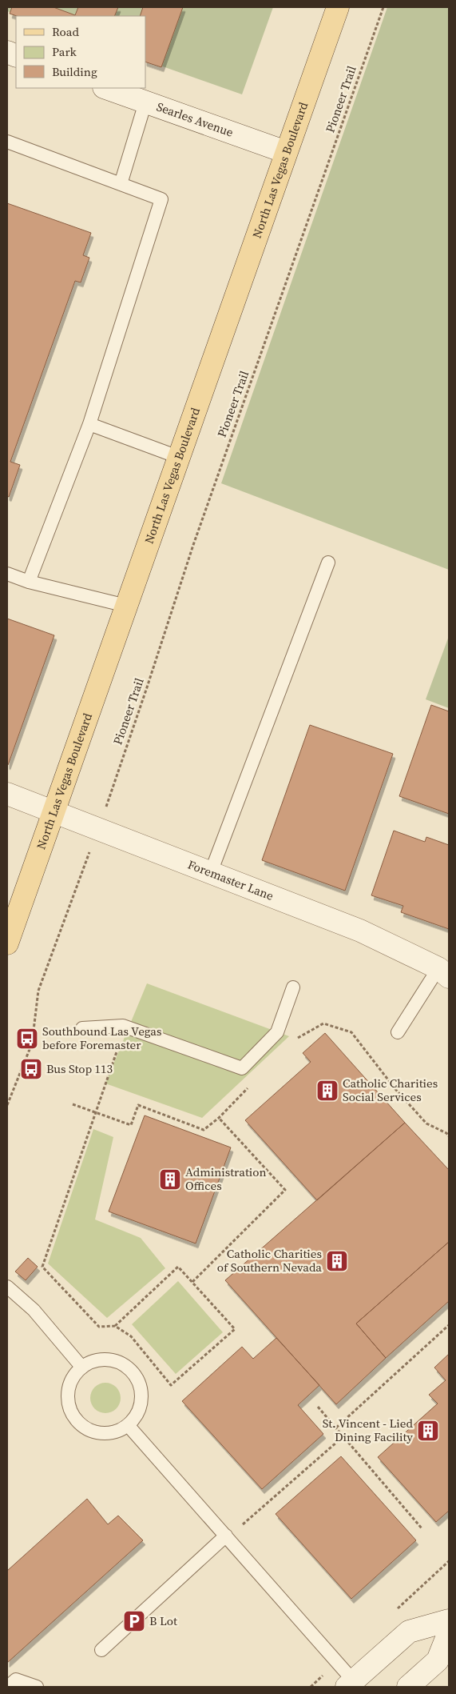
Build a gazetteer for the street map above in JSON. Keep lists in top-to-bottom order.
{
  "streets": {
    "main road": ["North Las Vegas Boulevard"],
    "street": ["Searles Avenue", "Foremaster Lane"],
    "path": ["Pioneer Trail"]
  },
  "crossings": [
    ["Searles Avenue", "North Las Vegas Boulevard"],
    ["North Las Vegas Boulevard", "Foremaster Lane"]
  ],
  "places": {
    "bus stop": ["Southbound Las Vegas before Foremaster", "Bus Stop 113"],
    "building": [
      "Catholic Charities Social Services",
      "Administration Offices",
      "Catholic Charities of Southern Nevada",
      "St. Vincent - Lied Dining Facility"
    ],
    "parking": ["B Lot"]
  },
  "legend": ["Road", "Park", "Building"]
}
